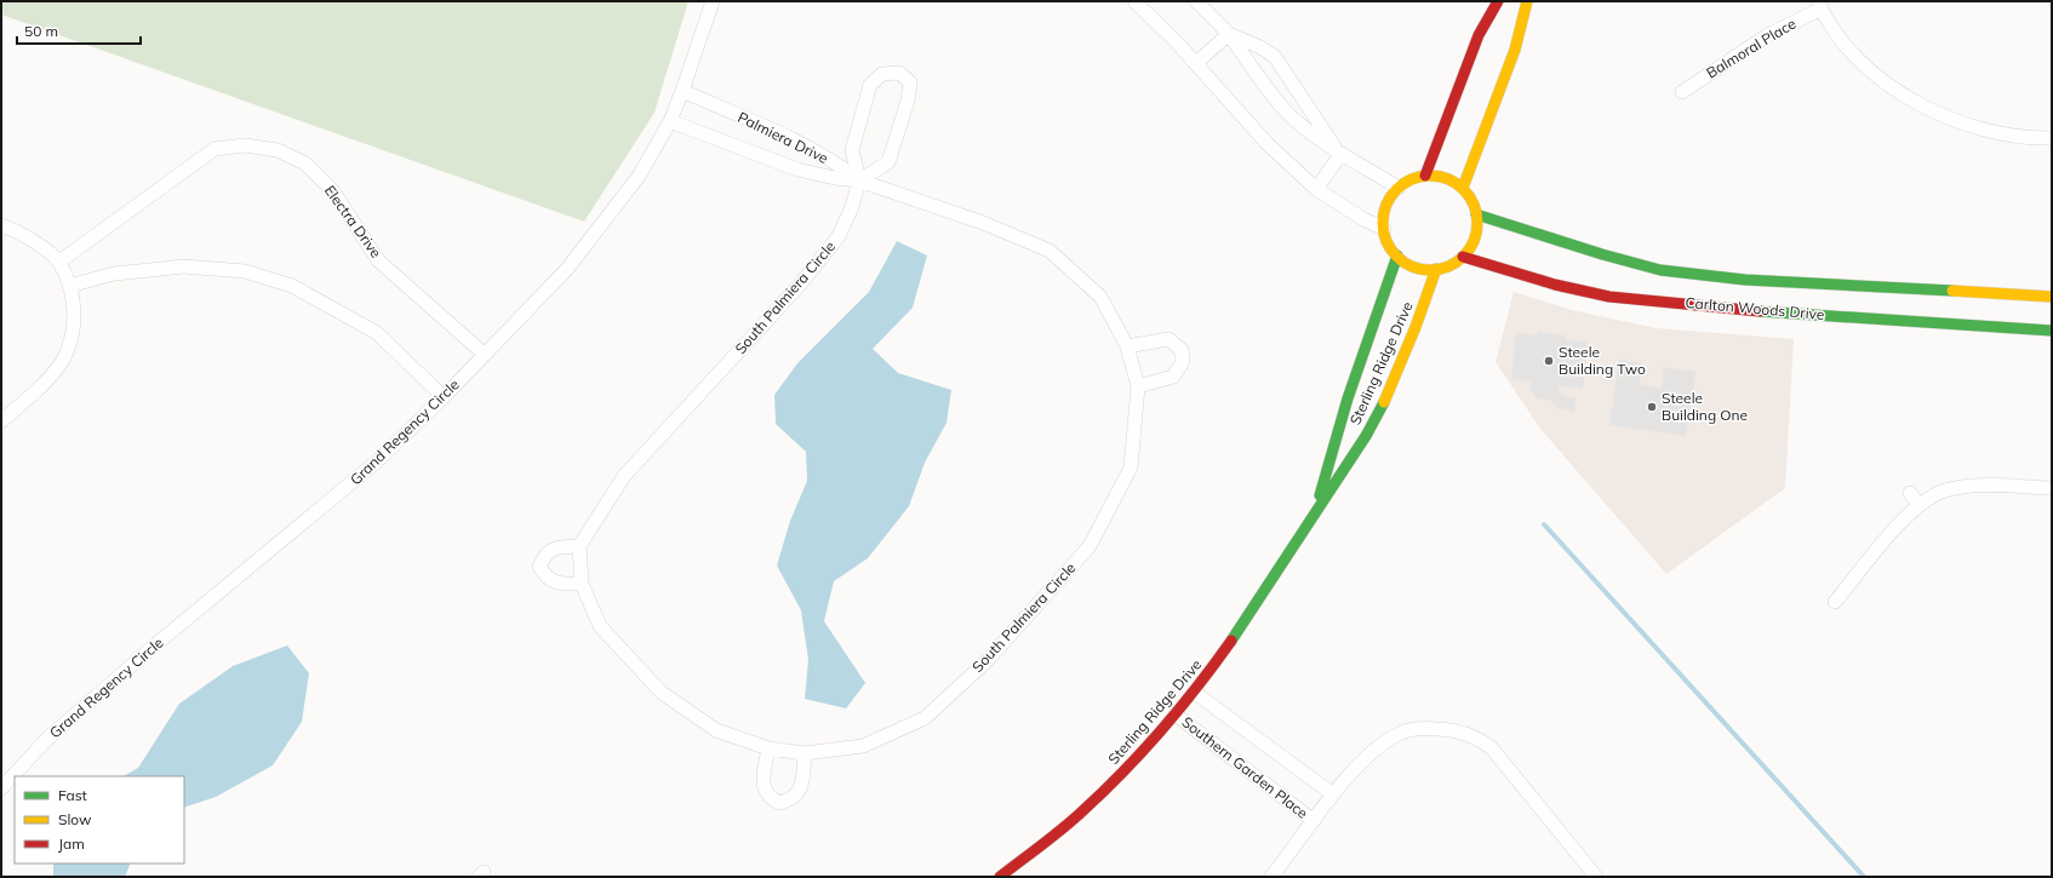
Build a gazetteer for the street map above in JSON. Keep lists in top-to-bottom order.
{
  "streets": {
    "street": [
      "Balmoral Place",
      "Palmiera Drive",
      "Electra Drive",
      "South Palmiera Circle",
      "Carlton Woods Drive",
      "Sterling Ridge Drive",
      "Grand Regency Circle",
      "Southern Garden Place"
    ]
  },
  "crossings": [
    ["Palmiera Drive", "South Palmiera Circle"],
    ["Palmiera Drive", "Grand Regency Circle"],
    ["Electra Drive", "Grand Regency Circle"],
    ["Carlton Woods Drive", "Sterling Ridge Drive"],
    ["Sterling Ridge Drive", "Southern Garden Place"]
  ],
  "places": ["Steele Building Two", "Steele Building One"],
  "legend": ["Fast", "Slow", "Jam"],
  "scale_bar": "50 m"
}
